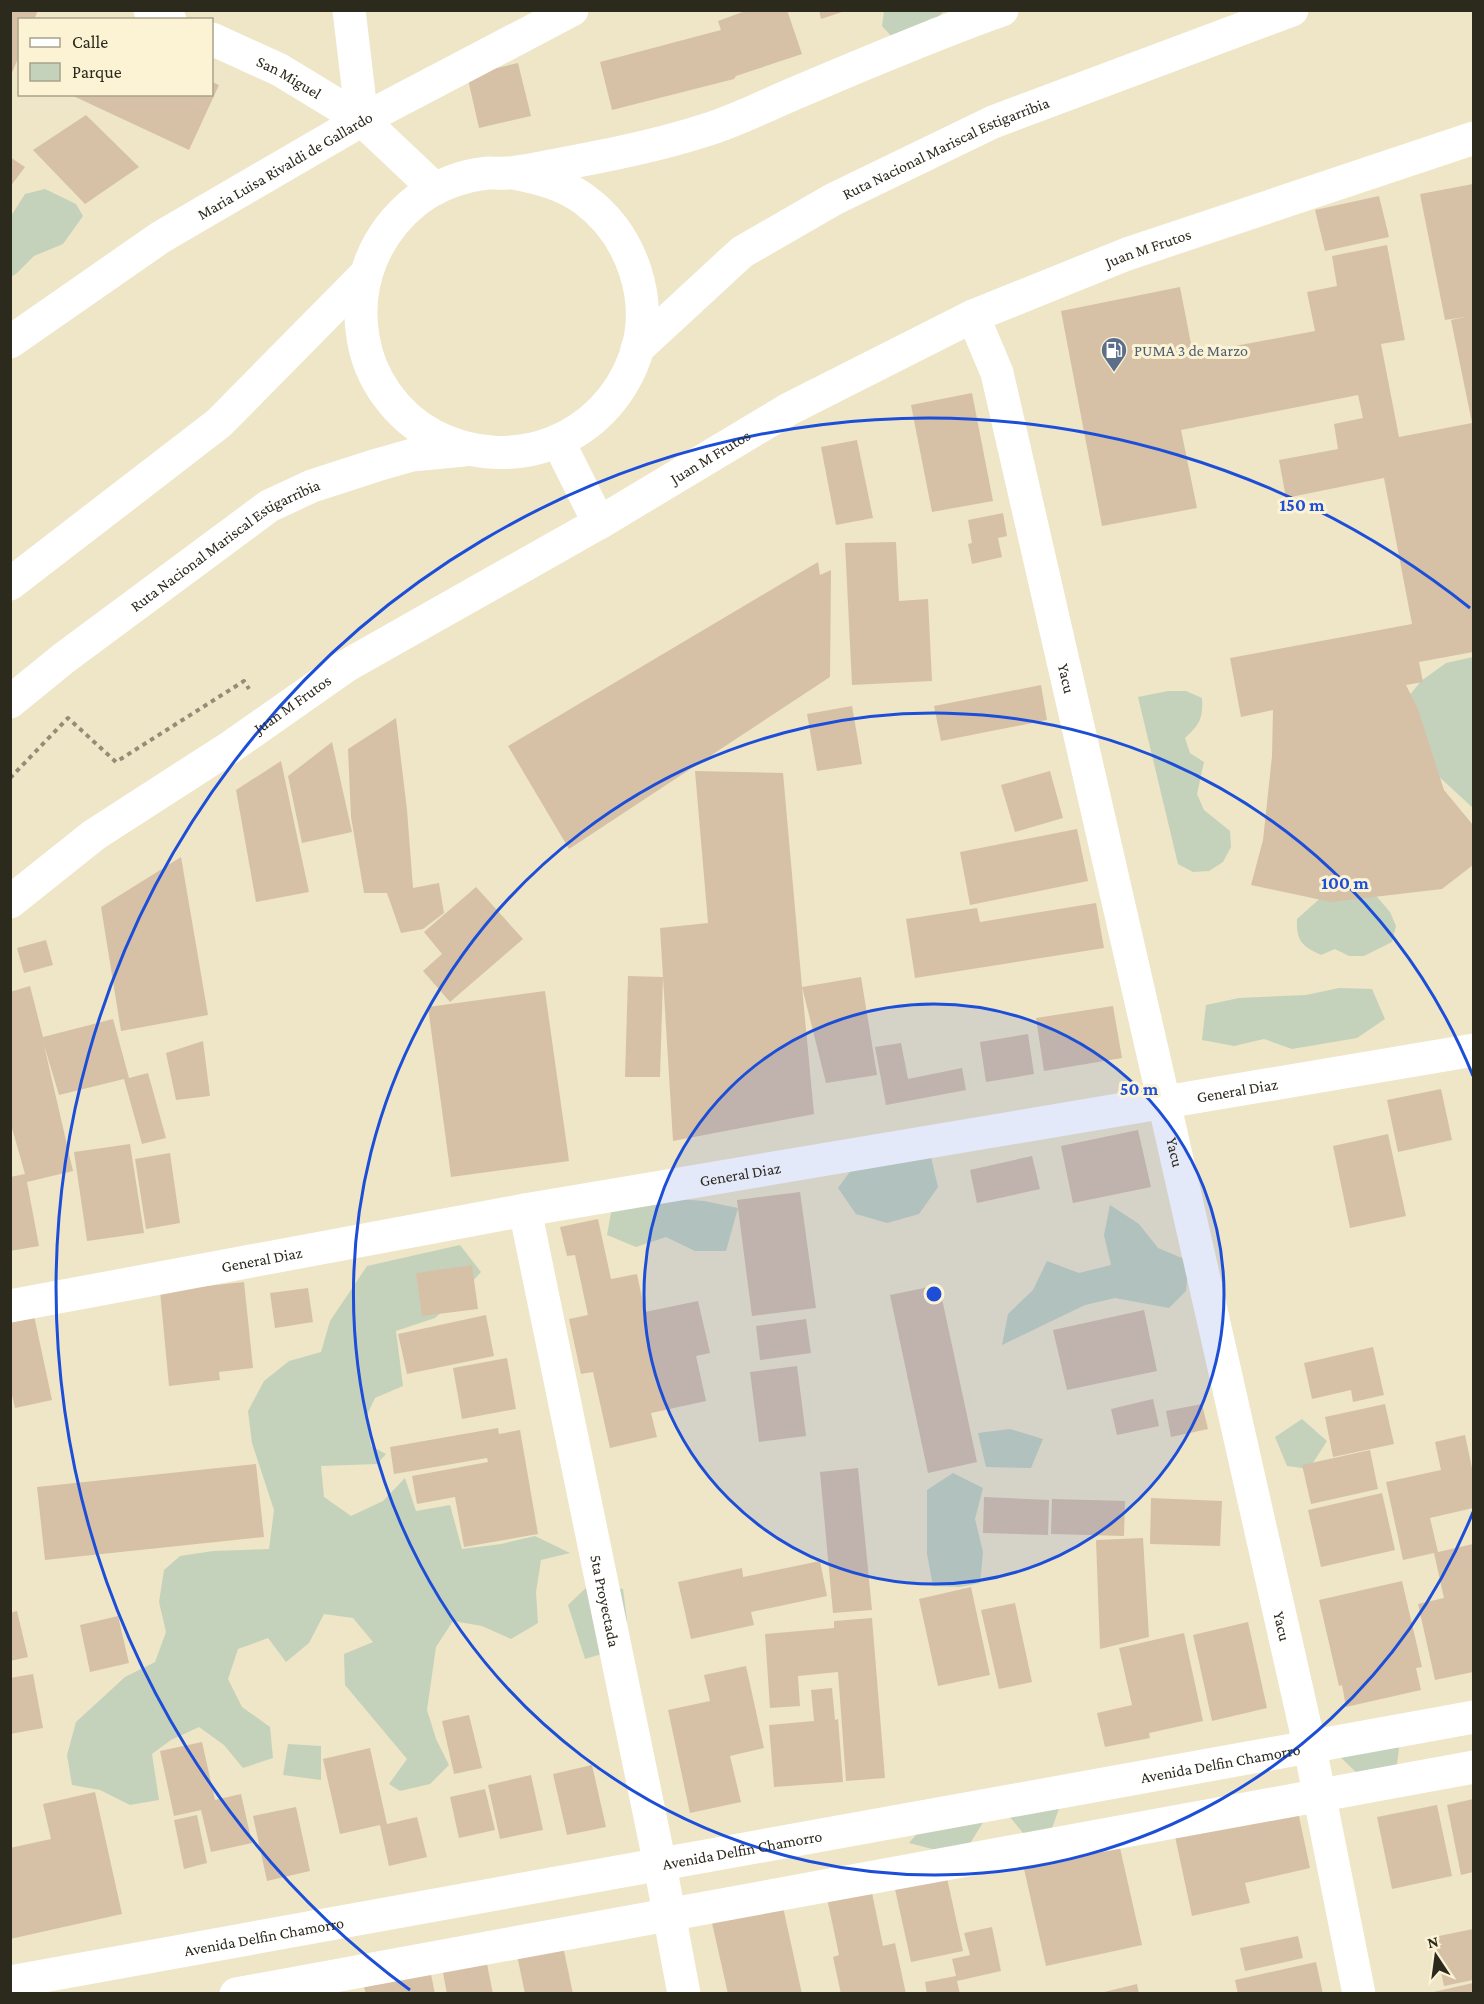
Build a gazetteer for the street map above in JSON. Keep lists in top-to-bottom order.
{
  "streets": {
    "main road": [
      "San Miguel",
      "Ruta Nacional Mariscal Estigarribia",
      "Maria Luisa Rivaldi de Gallardo",
      "Juan M Frutos",
      "Yacu",
      "General Diaz",
      "5ta Proyectada",
      "Avenida Delfin Chamorro"
    ]
  },
  "crossings": [
    ["San Miguel", "Maria Luisa Rivaldi de Gallardo"],
    ["Juan M Frutos", "Yacu"],
    ["Yacu", "General Diaz"],
    ["Yacu", "Avenida Delfin Chamorro"],
    ["General Diaz", "5ta Proyectada"],
    ["5ta Proyectada", "Avenida Delfin Chamorro"]
  ],
  "places": {
    "fuel station": ["PUMA 3 de Marzo"]
  },
  "legend": ["Calle", "Parque"],
  "north": "top",
  "rings": ["150 m", "100 m", "50 m"]
}
